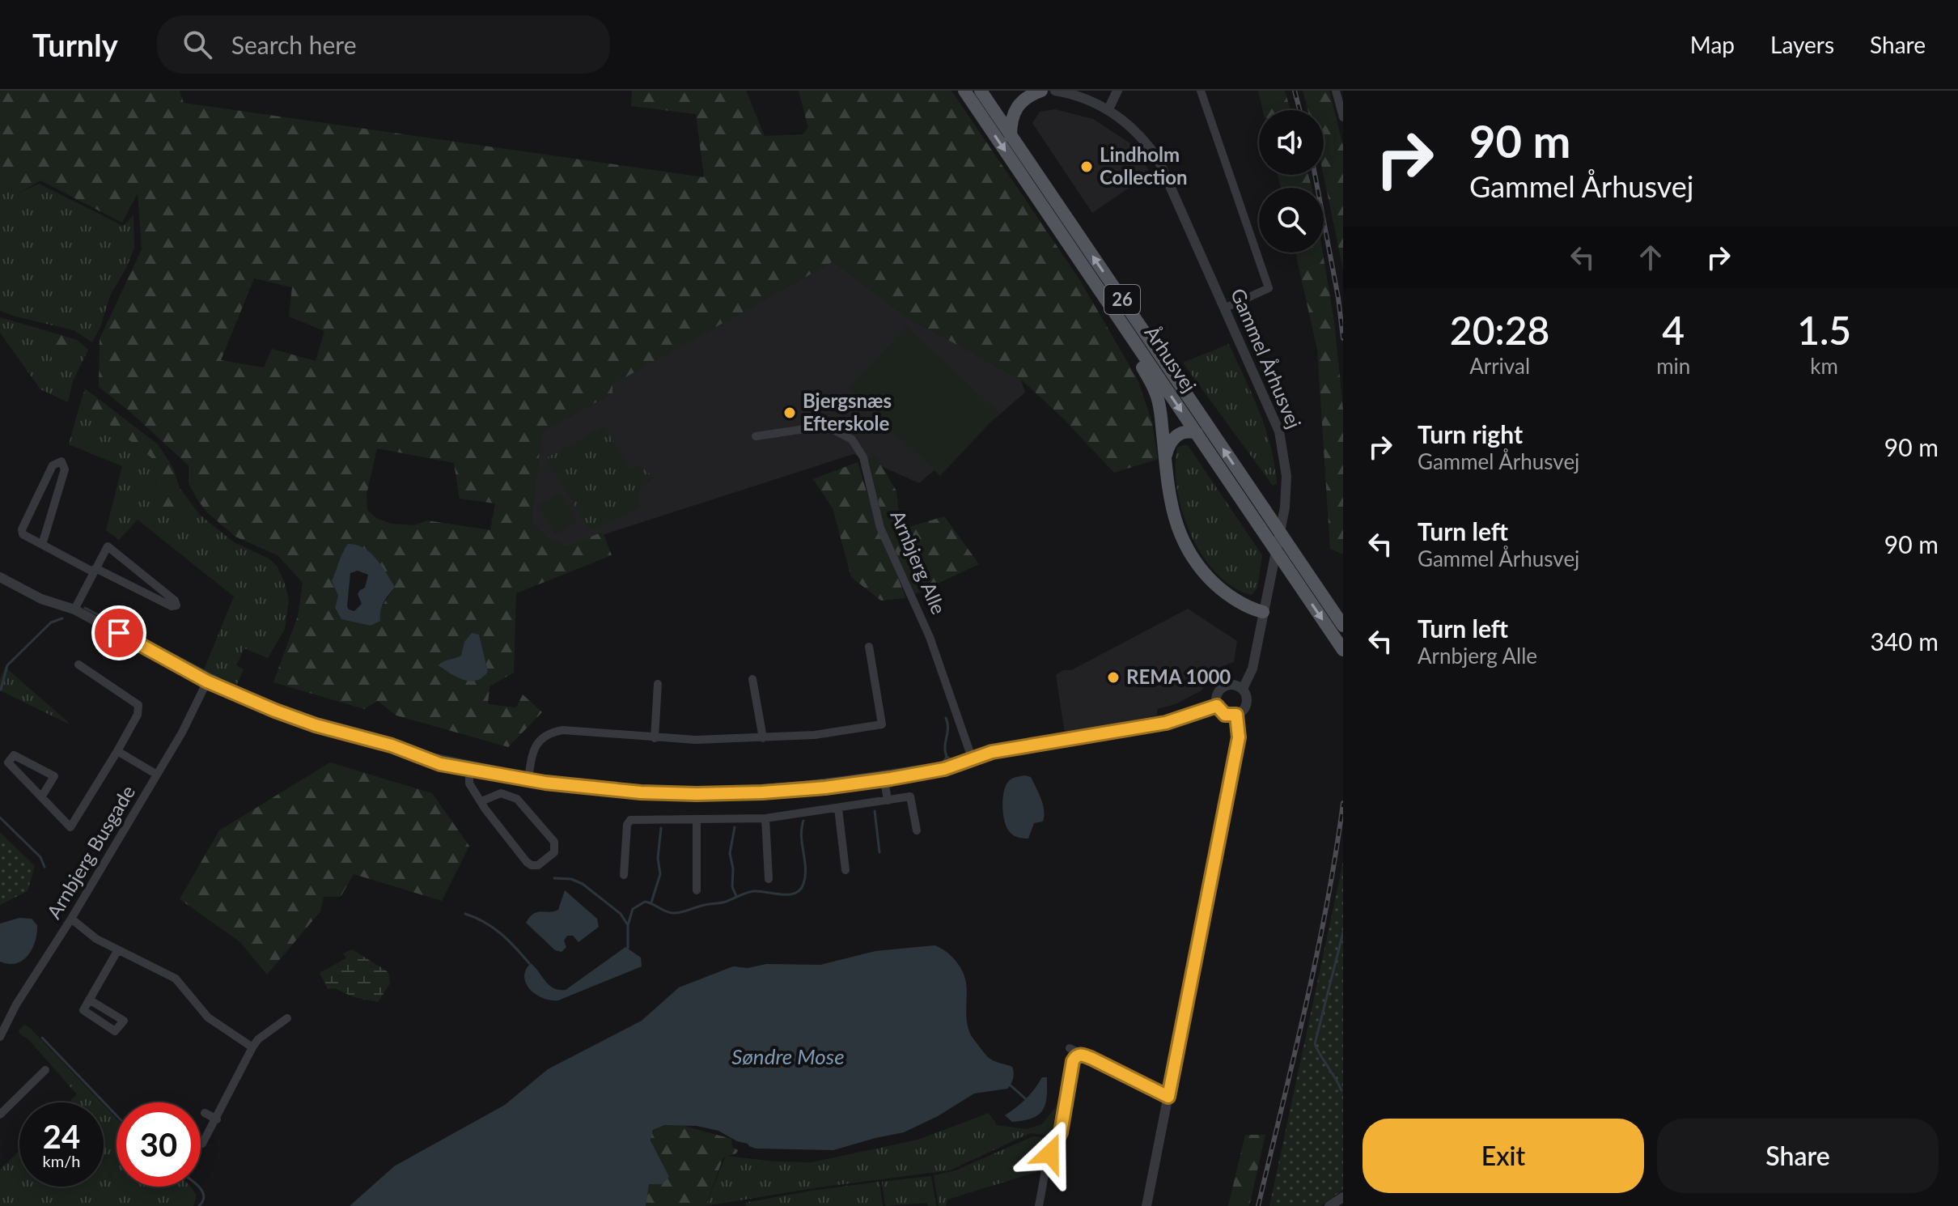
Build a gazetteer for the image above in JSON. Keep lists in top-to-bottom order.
{
  "streets": {
    "main road": ["26", "Århusvej"],
    "street": ["Gammel Århusvej", "Arnbjerg Alle", "Arnbjerg Busgade"]
  },
  "water": ["Søndre Mose"],
  "places": ["Lindholm Collection", "Bjergsnæs Efterskole", "REMA 1000"],
  "page": {
    "header": "Turnly",
    "search": "Search here",
    "nav": ["Map", "Layers", "Share"],
    "turn": ["90 m", "Gammel Århusvej"],
    "eta": [
      "20:28",
      "Arrival",
      "4",
      "min",
      "1.5",
      "km"
    ],
    "list": [
      {
        "name": "Turn right",
        "note": "Gammel Århusvej",
        "value": "90 m"
      },
      {
        "name": "Turn left",
        "note": "Gammel Århusvej",
        "value": "90 m"
      },
      {
        "name": "Turn left",
        "note": "Arnbjerg Alle",
        "value": "340 m"
      }
    ],
    "speed": "24 km/h",
    "limit": "30",
    "buttons": ["Exit", "Share"]
  }
}
